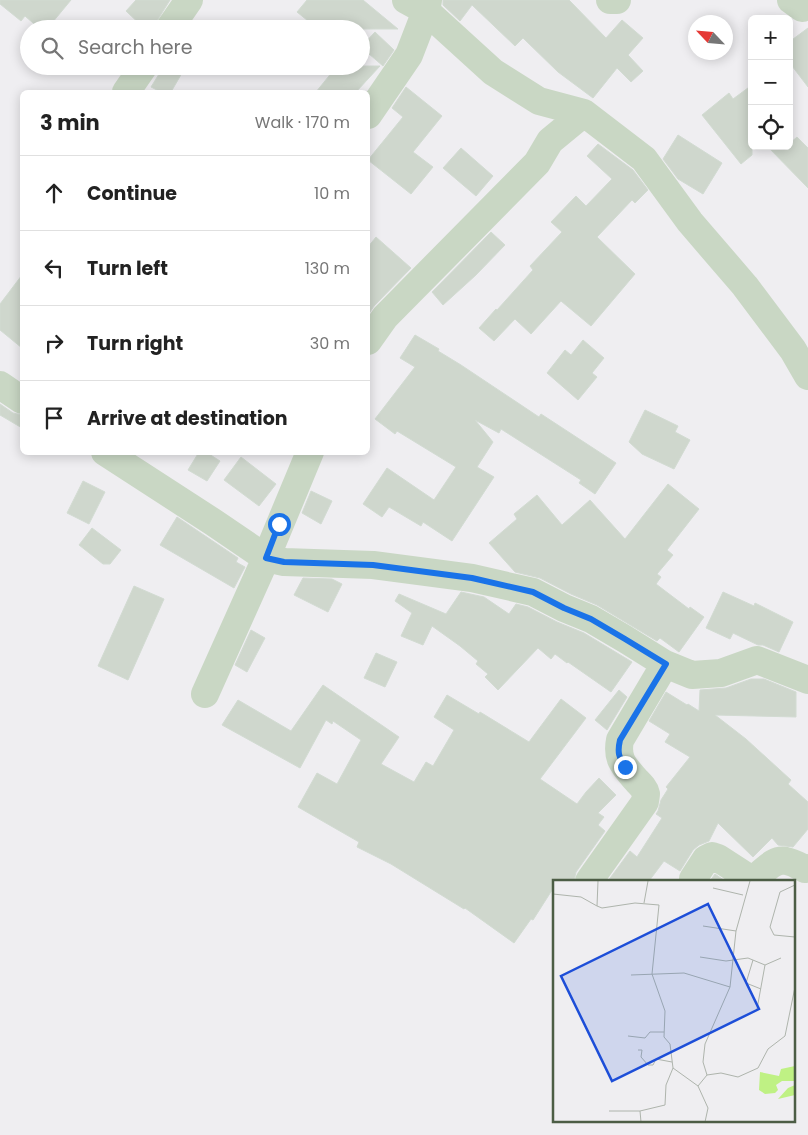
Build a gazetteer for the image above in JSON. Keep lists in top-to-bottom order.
{
  "north": "top left",
  "page": {
    "map_buttons": ["+", "−"],
    "search": "Search here",
    "heading": ["3 min", "Walk · 170 m"],
    "list": [
      ["Continue", "10 m"],
      ["Turn left", "130 m"],
      ["Turn right", "30 m"],
      "Arrive at destination"
    ]
  }
}
